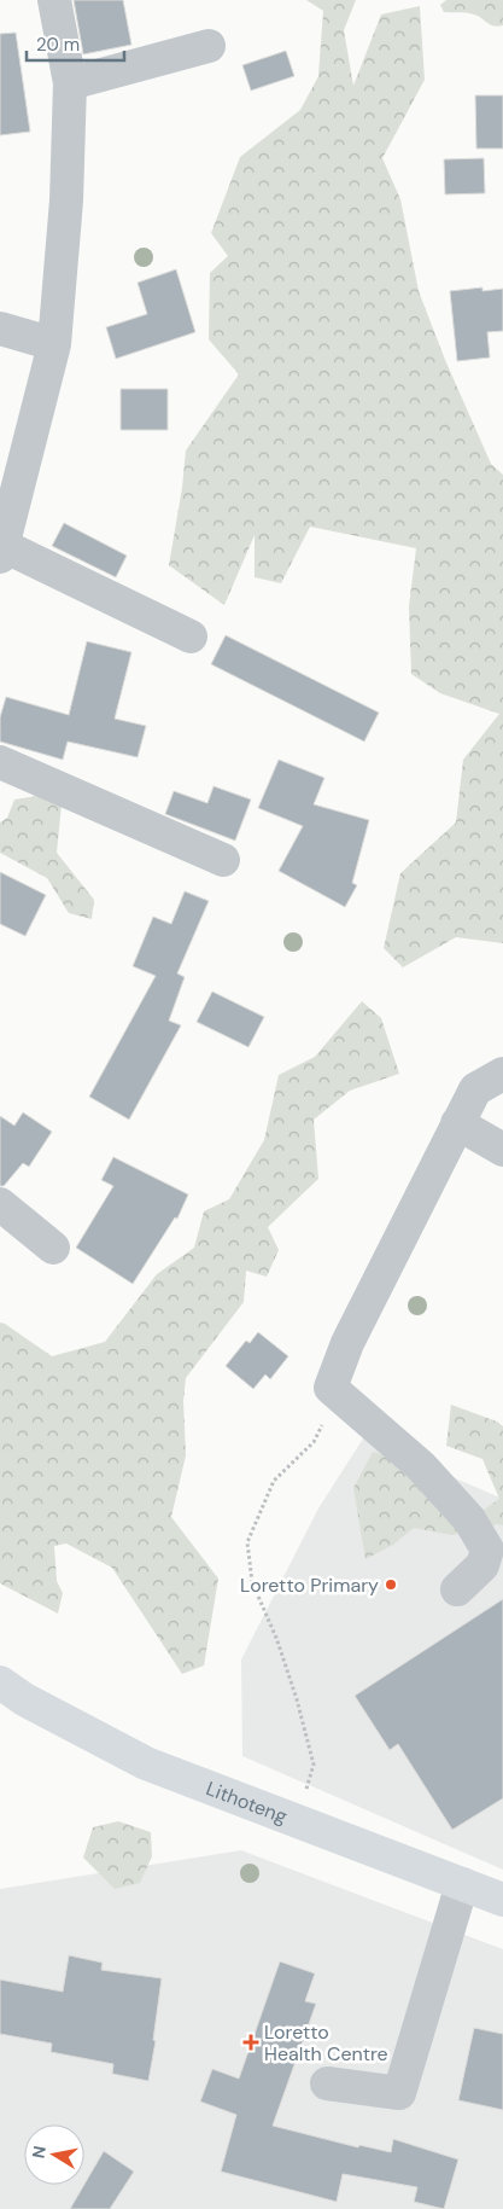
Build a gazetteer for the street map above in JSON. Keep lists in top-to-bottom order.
{
  "streets": {
    "main road": ["Lithoteng"]
  },
  "places": {
    "other": ["Loretto Primary"],
    "health": ["Loretto Health Centre"]
  },
  "scale_bar": "20 m",
  "north": "left"
}
